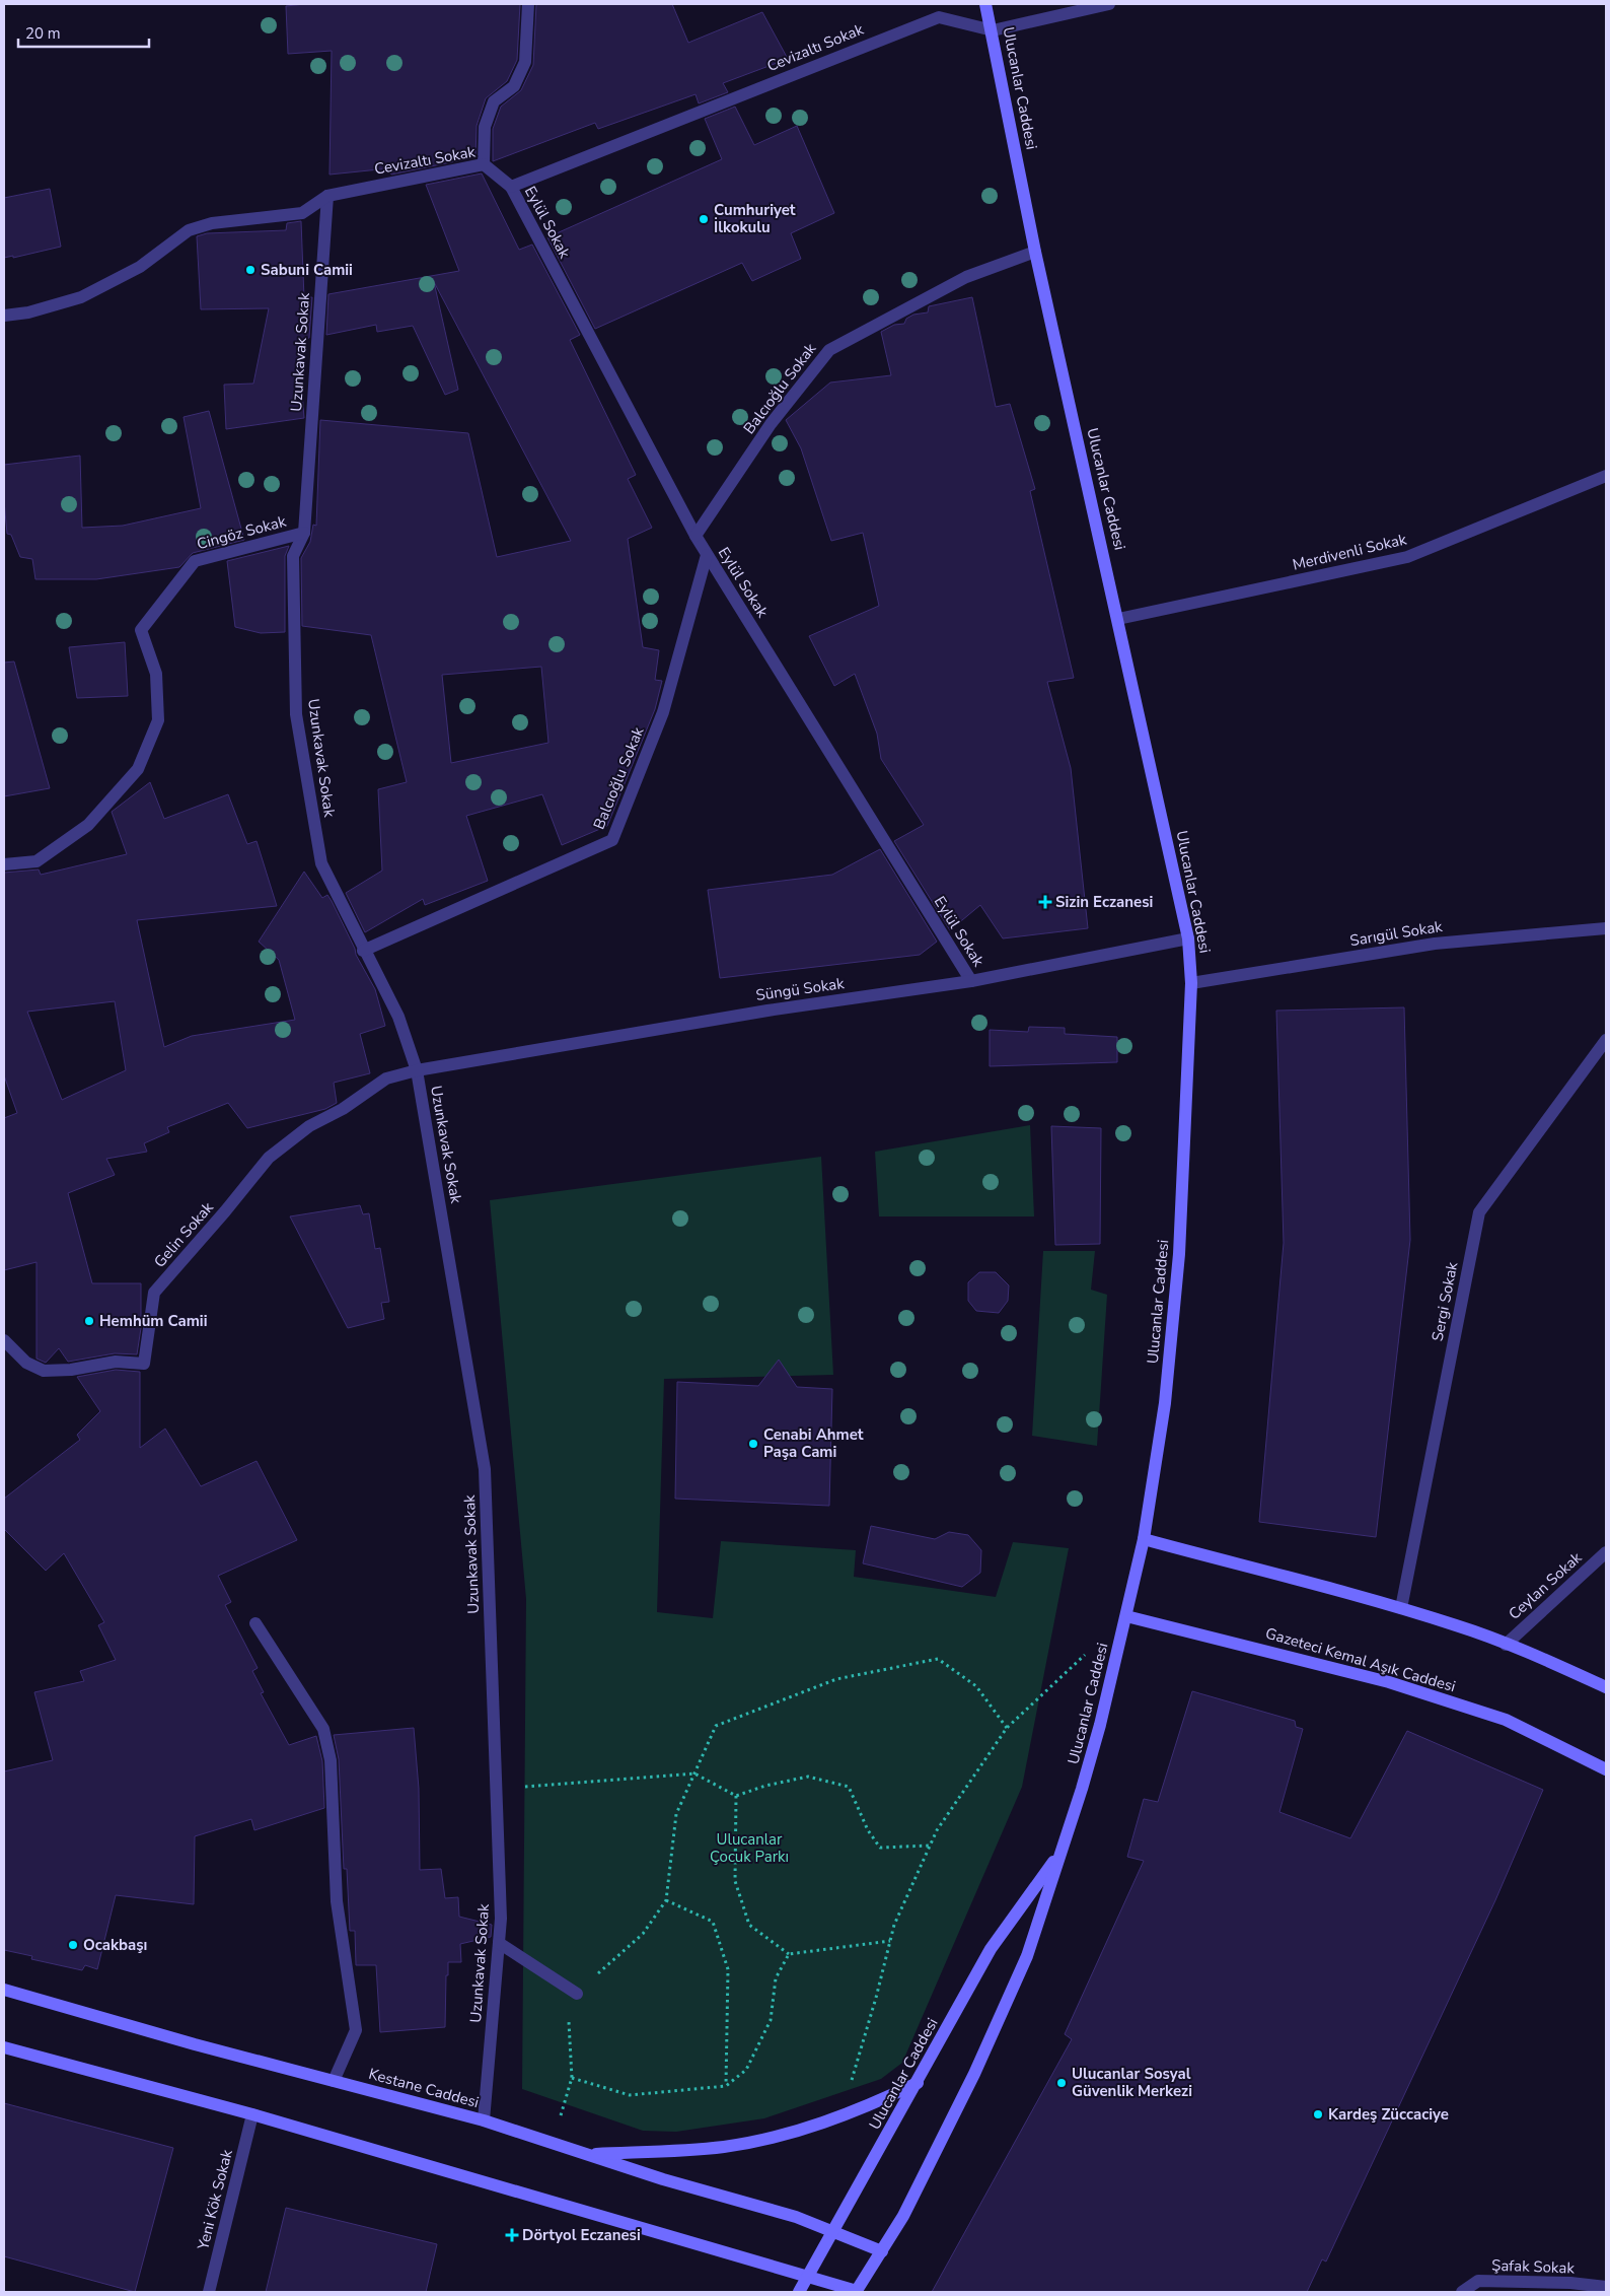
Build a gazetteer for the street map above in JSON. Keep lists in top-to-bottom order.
{
  "streets": {
    "main road": ["Ulucanlar Caddesi", "Gazeteci Kemal Aşık Caddesi", "Kestane Caddesi"],
    "street": [
      "Cevizaltı Sokak",
      "Eylül Sokak",
      "Uzunkavak Sokak",
      "Balcıoğlu Sokak",
      "Cingöz Sokak",
      "Merdivenli Sokak",
      "Sarıgül Sokak",
      "Süngü Sokak",
      "Gelin Sokak",
      "Sergi Sokak",
      "Ceylan Sokak",
      "Yeni Kök Sokak",
      "Şafak Sokak"
    ]
  },
  "crossings": [
    ["Cevizaltı Sokak", "Ulucanlar Caddesi"],
    ["Cevizaltı Sokak", "Eylül Sokak"],
    ["Cevizaltı Sokak", "Uzunkavak Sokak"],
    ["Ulucanlar Caddesi", "Balcıoğlu Sokak"],
    ["Ulucanlar Caddesi", "Merdivenli Sokak"],
    ["Ulucanlar Caddesi", "Sarıgül Sokak"],
    ["Ulucanlar Caddesi", "Süngü Sokak"],
    ["Ulucanlar Caddesi", "Gazeteci Kemal Aşık Caddesi"],
    ["Ulucanlar Caddesi", "Kestane Caddesi"],
    ["Eylül Sokak", "Balcıoğlu Sokak"],
    ["Eylül Sokak", "Süngü Sokak"],
    ["Uzunkavak Sokak", "Balcıoğlu Sokak"],
    ["Uzunkavak Sokak", "Cingöz Sokak"],
    ["Uzunkavak Sokak", "Süngü Sokak"],
    ["Uzunkavak Sokak", "Gelin Sokak"],
    ["Uzunkavak Sokak", "Kestane Caddesi"],
    ["Süngü Sokak", "Gelin Sokak"]
  ],
  "parks": ["Ulucanlar Çocuk Parkı"],
  "places": {
    "other": [
      "Cumhuriyet İlkokulu",
      "Sabuni Camii",
      "Hemhüm Camii",
      "Cenabi Ahmet Paşa Cami",
      "Ocakbaşı",
      "Ulucanlar Sosyal Güvenlik Merkezi",
      "Kardeş Züccaciye"
    ],
    "health": ["Sizin Eczanesi", "Dörtyol Eczanesi"]
  },
  "scale_bar": "20 m"
}
